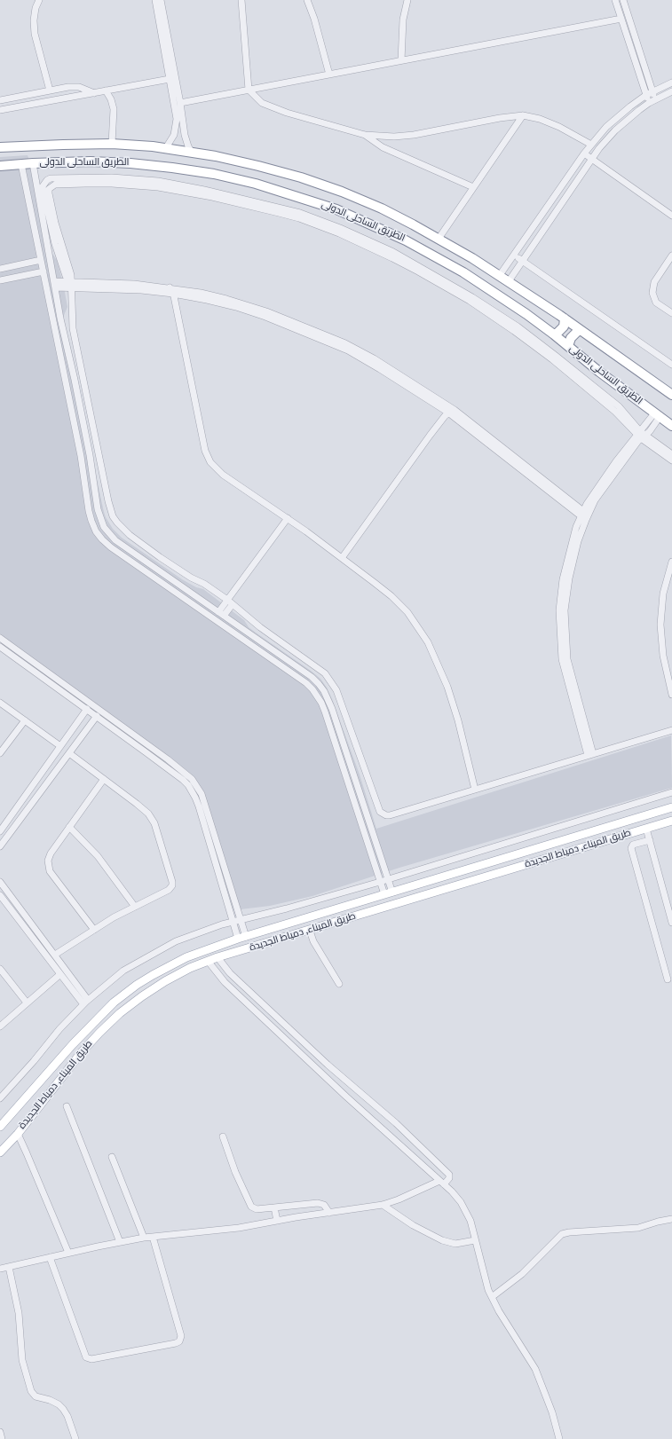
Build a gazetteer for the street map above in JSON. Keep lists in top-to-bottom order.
{
  "streets": {
    "highway": ["الطريق الساحلى الدولى"],
    "main road": ["طريق الميناء, دمياط الجديدة"]
  }
}
